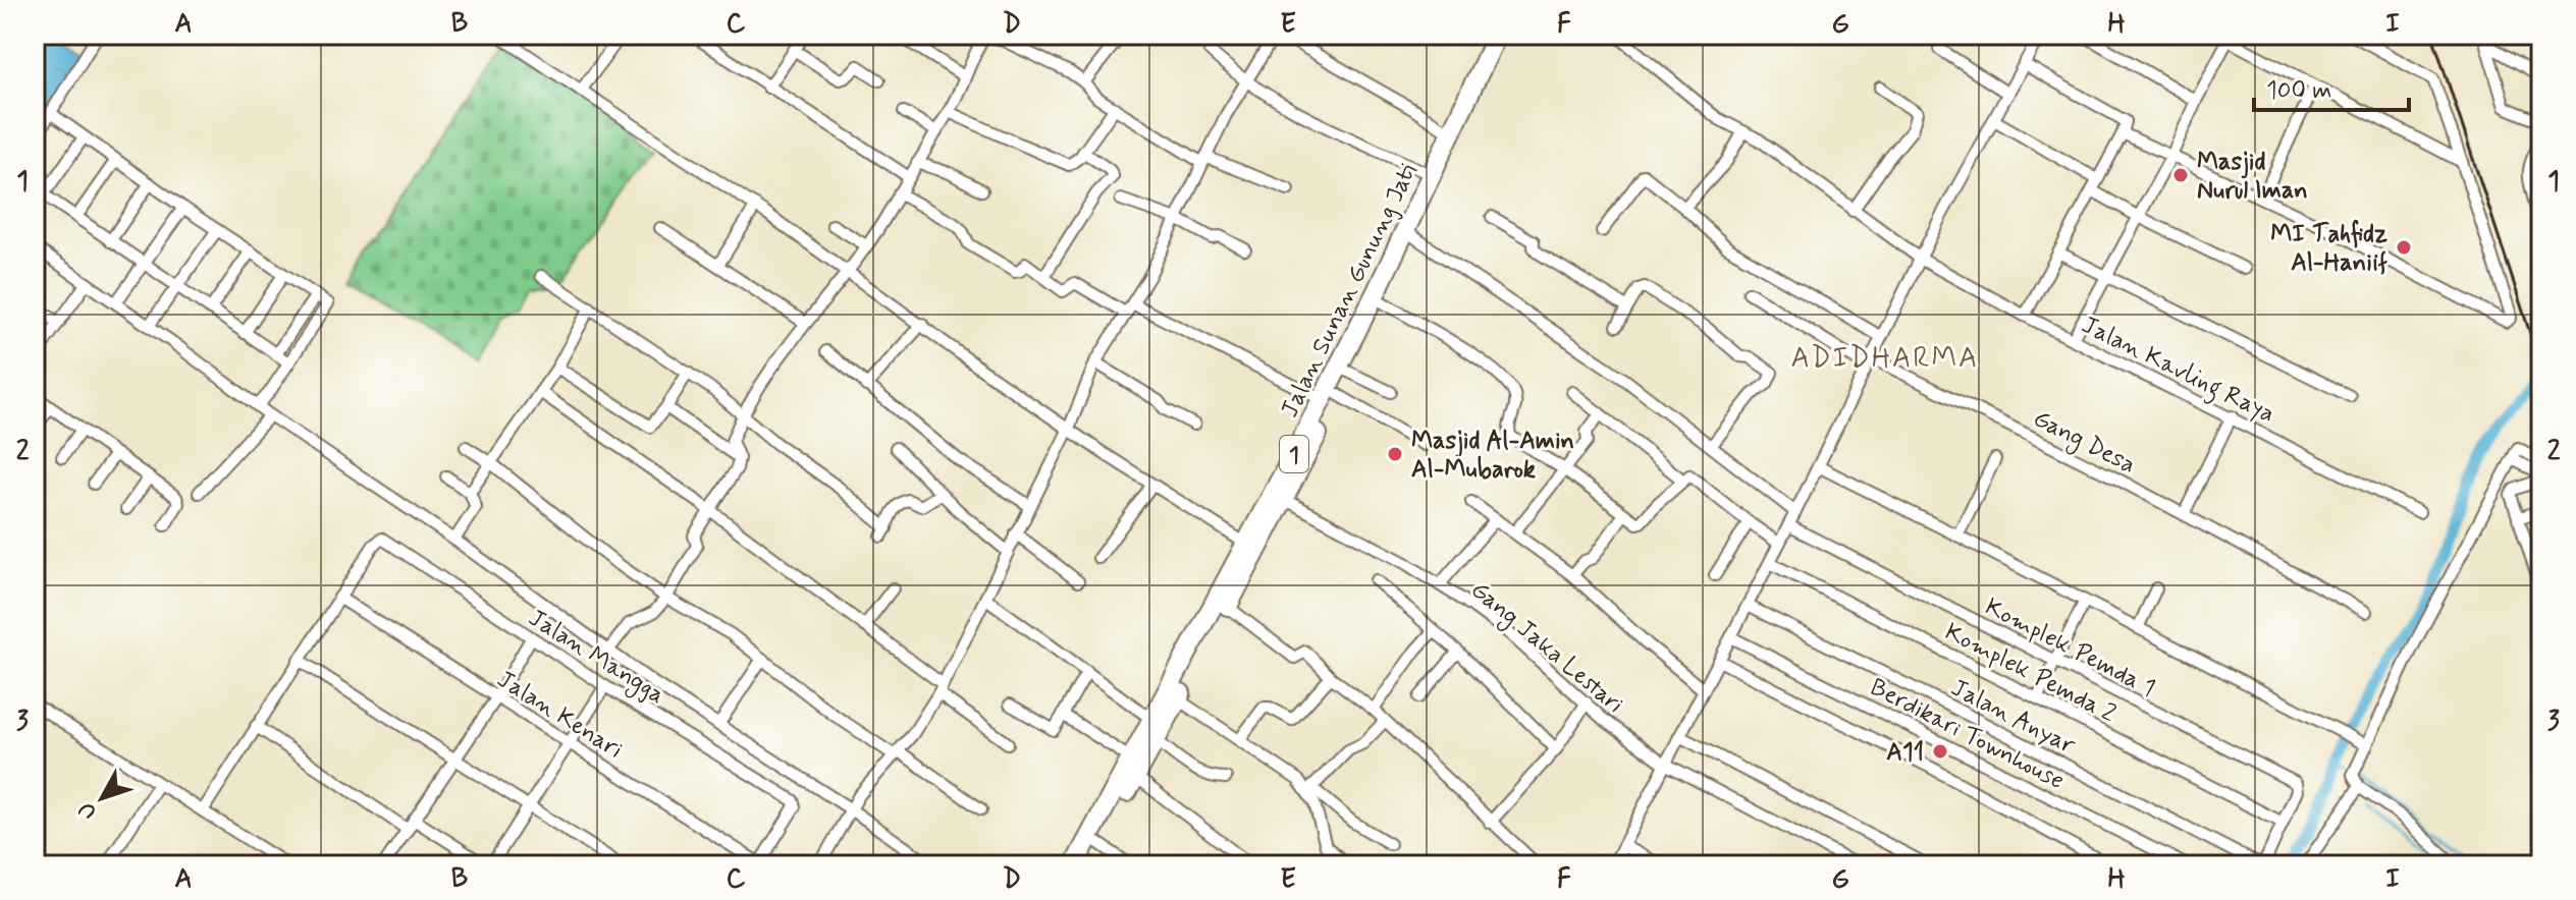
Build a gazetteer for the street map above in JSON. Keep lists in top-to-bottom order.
{
  "streets": {
    "highway": ["Jalan Sunan Gunung Jati", "1"],
    "street": [
      "Jalan Kavling Raya",
      "Gang Desa",
      "Gang Jaka Lestari",
      "Komplek Pemda 1",
      "Jalan Mangga",
      "Komplek Pemda 2",
      "Jalan Kenari",
      "Jalan Anyar",
      "Berdikari Townhouse"
    ]
  },
  "crossings": [
    ["Jalan Sunan Gunung Jati", "1"],
    ["1", "Gang Jaka Lestari"],
    ["Komplek Pemda 1", "Komplek Pemda 2"],
    ["Jalan Mangga", "Jalan Kenari"]
  ],
  "districts": ["ADIDHARMA"],
  "places": [
    "Masjid Nurul Iman",
    "MI Tahfidz Al-Haniif",
    "Masjid Al-Amin Al-Mubarok",
    "A11"
  ],
  "scale_bar": "100 m",
  "north": "bottom left",
  "grid": {
    "columns": [
      "A",
      "B",
      "C",
      "D",
      "E",
      "F",
      "G",
      "H",
      "I"
    ],
    "rows": ["1", "2", "3"]
  }
}
